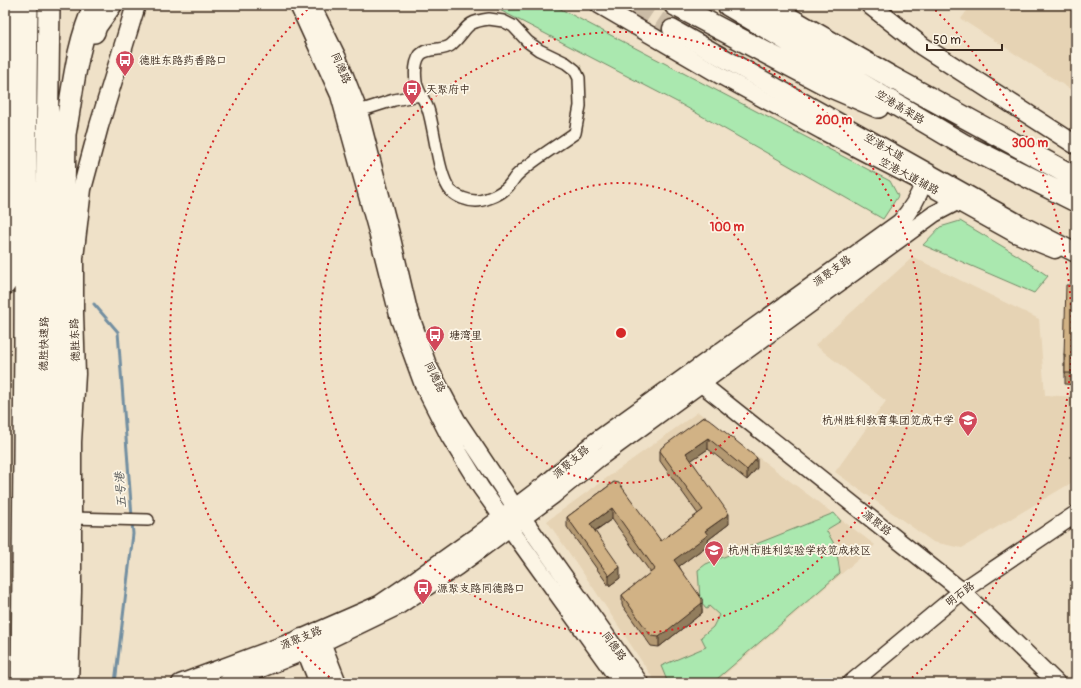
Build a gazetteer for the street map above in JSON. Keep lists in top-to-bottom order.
{
  "streets": {
    "highway": ["空港高架路", "德胜快速路"],
    "main road": ["空港大道", "德胜东路"],
    "street": [
      "同德路",
      "空港大道辅路",
      "源聚支路",
      "源聚路",
      "明石路"
    ]
  },
  "crossings": [
    ["同德路", "源聚支路"],
    ["空港大道辅路", "源聚支路"],
    ["源聚支路", "源聚路"],
    ["源聚路", "明石路"]
  ],
  "water": ["五号港"],
  "places": {
    "bus stop": [
      "德胜东路药香路口",
      "天聚府中",
      "塘湾里",
      "源聚支路同德路口"
    ],
    "school or university": ["杭州胜利教育集团笕成中学", "杭州市胜利实验学校笕成校区"]
  },
  "scale_bar": "50 m",
  "rings": ["200 m", "300 m", "100 m"]
}
